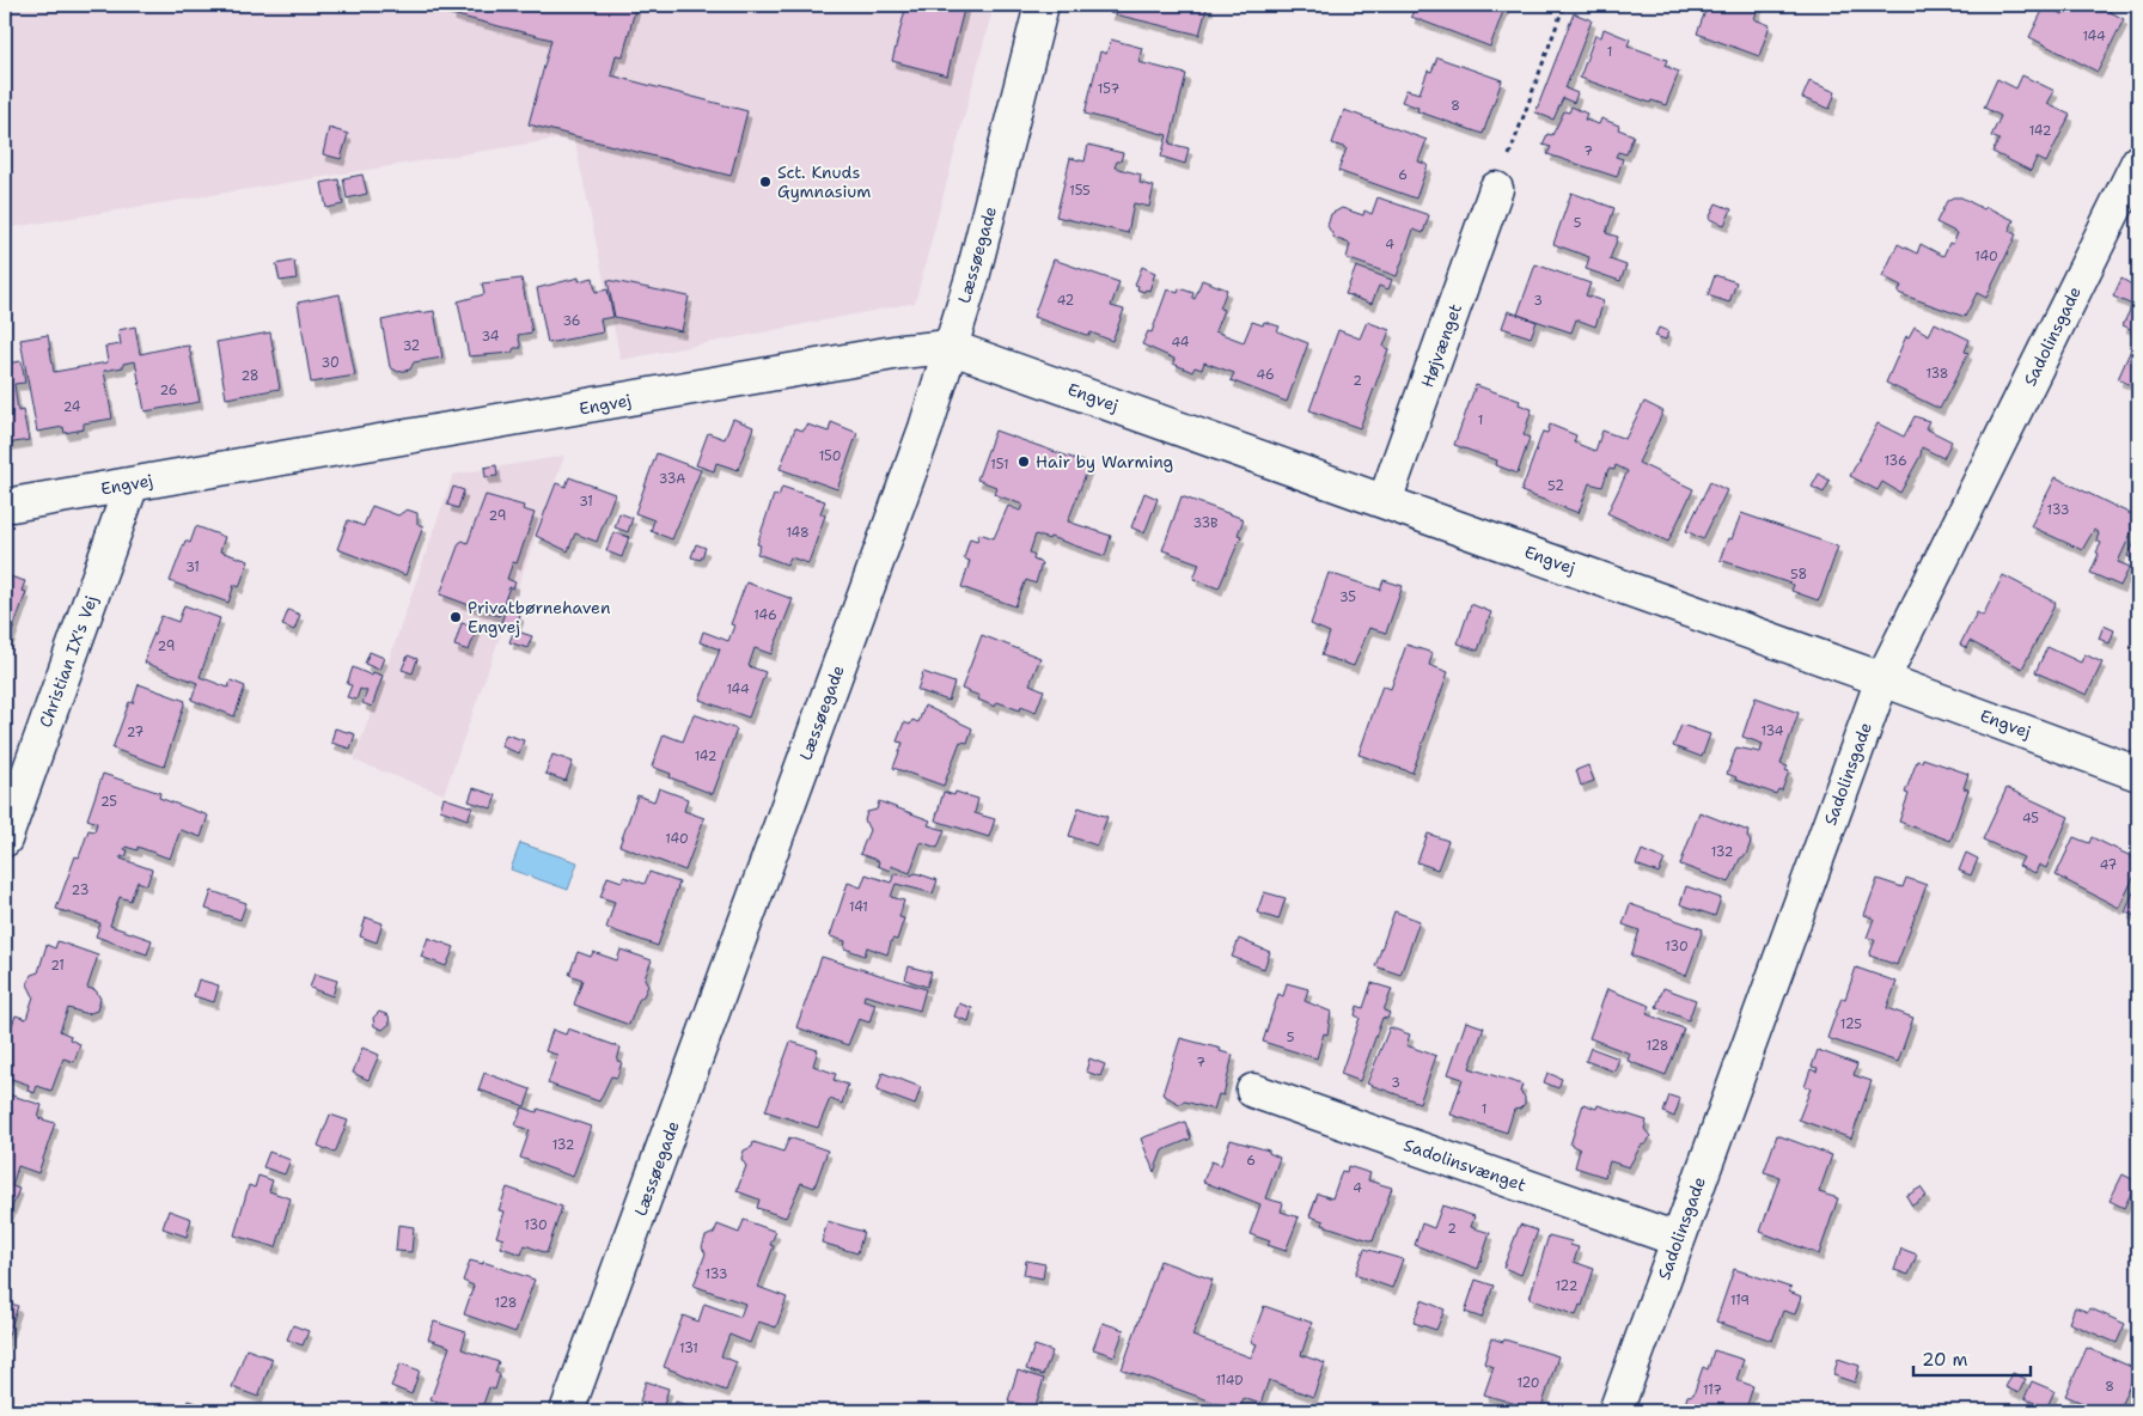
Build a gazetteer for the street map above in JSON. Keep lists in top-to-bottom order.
{
  "streets": {
    "street": [
      "Læssøegade",
      "Sadolinsgade",
      "Højvænget",
      "Engvej",
      "Christian IX's Vej",
      "Sadolinsvænget"
    ]
  },
  "crossings": [
    ["Læssøegade", "Engvej"],
    ["Sadolinsgade", "Engvej"],
    ["Sadolinsgade", "Sadolinsvænget"],
    ["Højvænget", "Engvej"],
    ["Engvej", "Christian IX's Vej"]
  ],
  "places": ["Sct. Knuds Gymnasium", "Hair by Warming", "Privatbørnehaven Engvej"],
  "house_numbers": [
    "144",
    "1",
    "157",
    "8",
    "142",
    "7",
    "6",
    "155",
    "5",
    "4",
    "140",
    "42",
    "3",
    "36",
    "34",
    "44",
    "32",
    "30",
    "138",
    "46",
    "28",
    "2",
    "26",
    "24",
    "1",
    "150",
    "136",
    "151",
    "33A",
    "52",
    "31",
    "133",
    "29",
    "33B",
    "148",
    "31",
    "58",
    "35",
    "146",
    "29",
    "144",
    "134",
    "27",
    "142",
    "25",
    "45",
    "140",
    "132",
    "47",
    "23",
    "141",
    "130",
    "21",
    "125",
    "5",
    "128",
    "7",
    "3",
    "1",
    "132",
    "6",
    "4",
    "130",
    "2",
    "133",
    "122",
    "119",
    "128",
    "131",
    "114D",
    "120",
    "8",
    "117"
  ],
  "scale_bar": "20 m"
}
